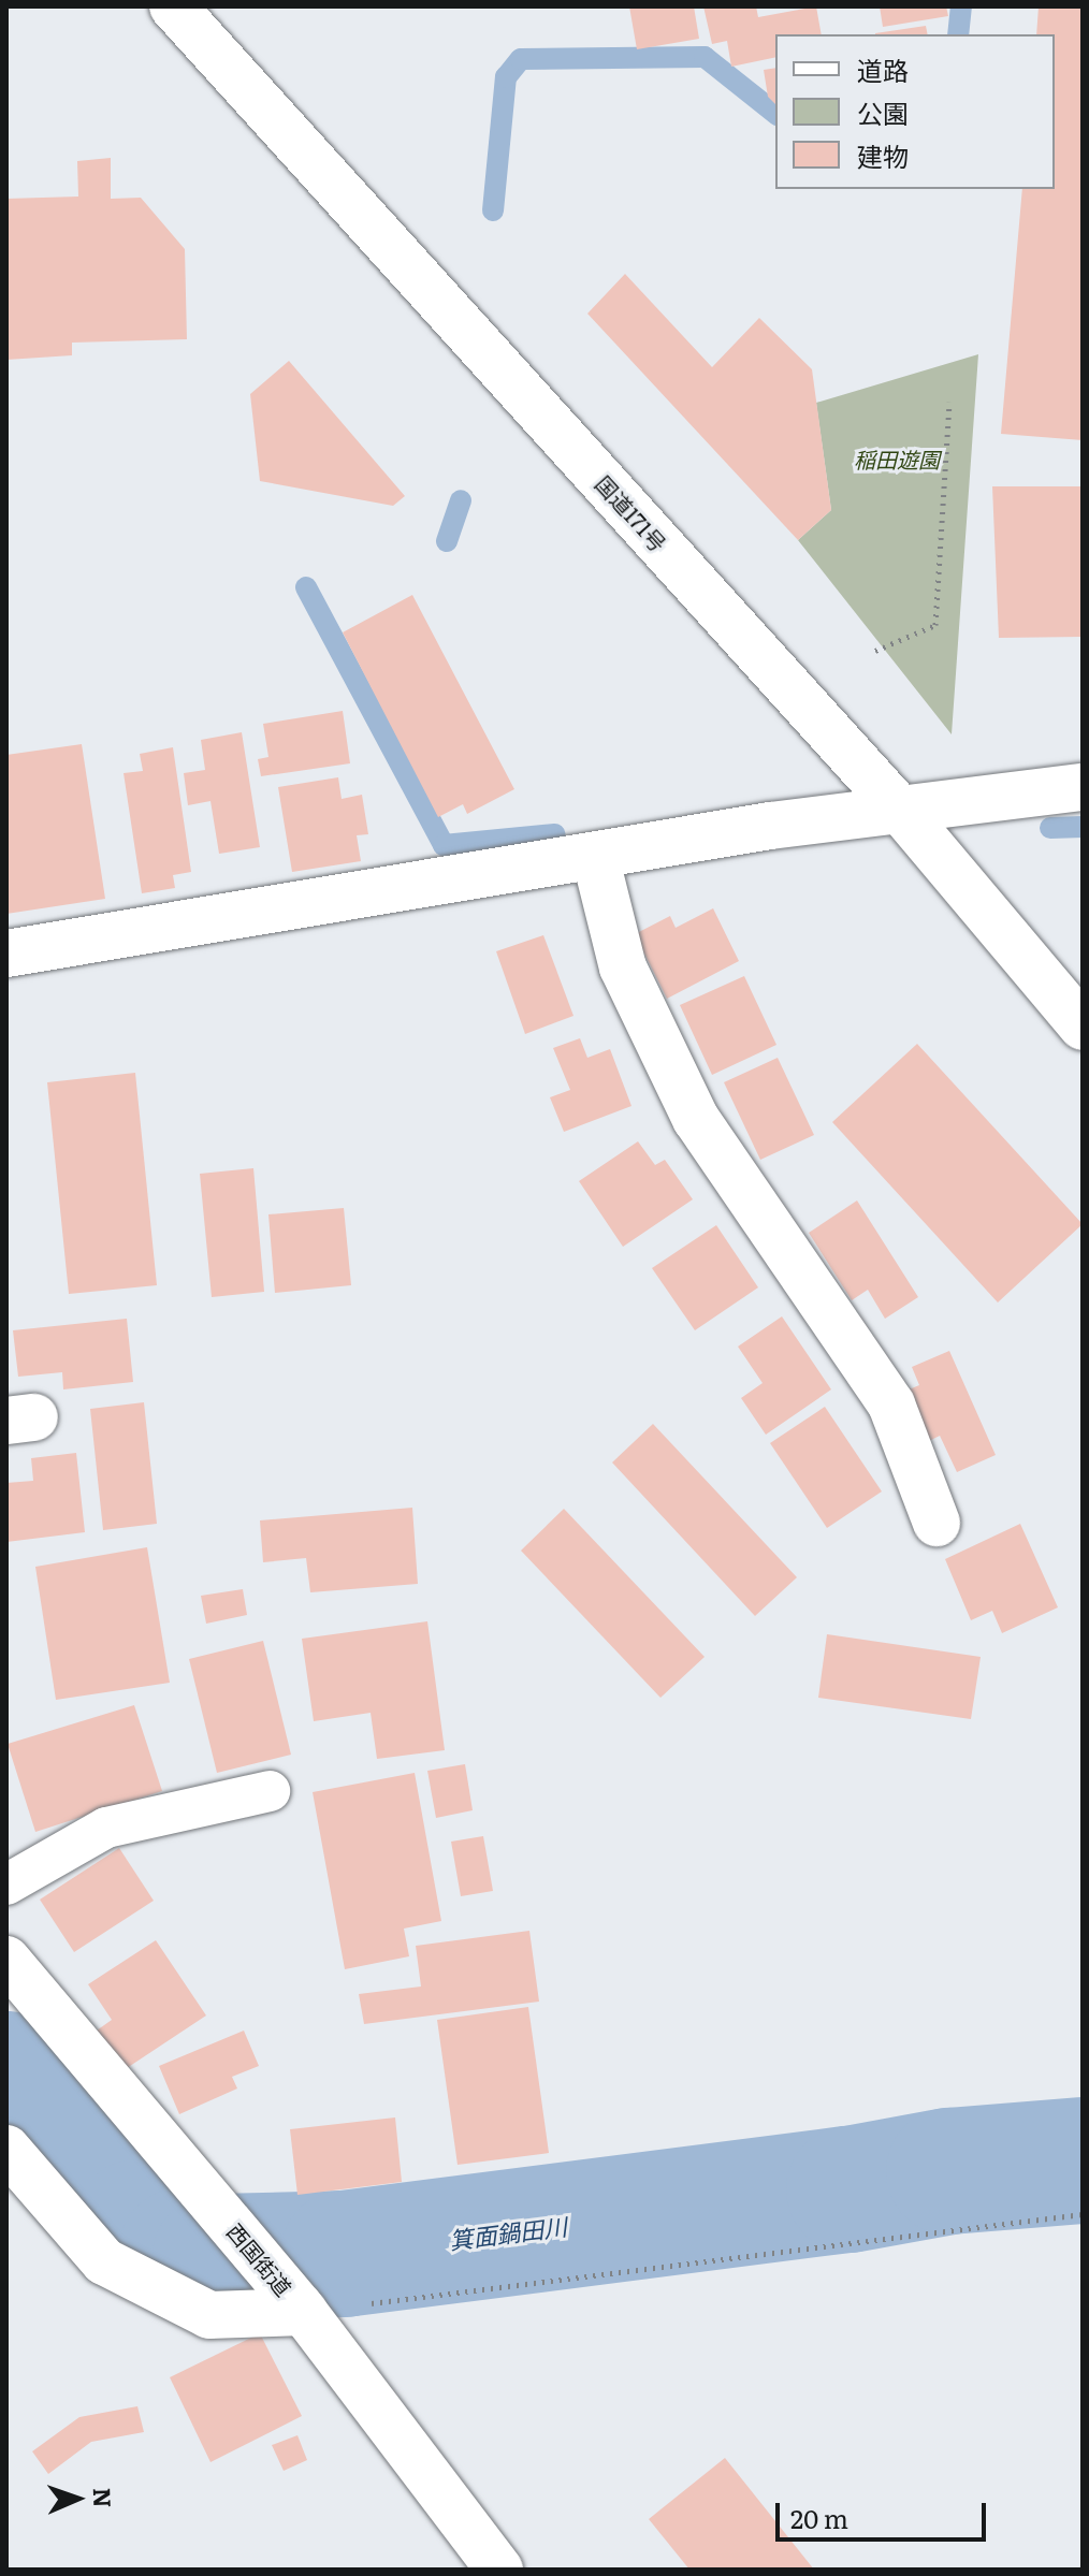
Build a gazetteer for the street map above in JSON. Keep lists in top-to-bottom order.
{
  "streets": {
    "main road": ["国道171号", "西国街道"]
  },
  "water": ["箕面鍋田川"],
  "parks": ["稲田遊園"],
  "legend": ["道路", "公園", "建物"],
  "scale_bar": "20 m",
  "north": "right"
}
